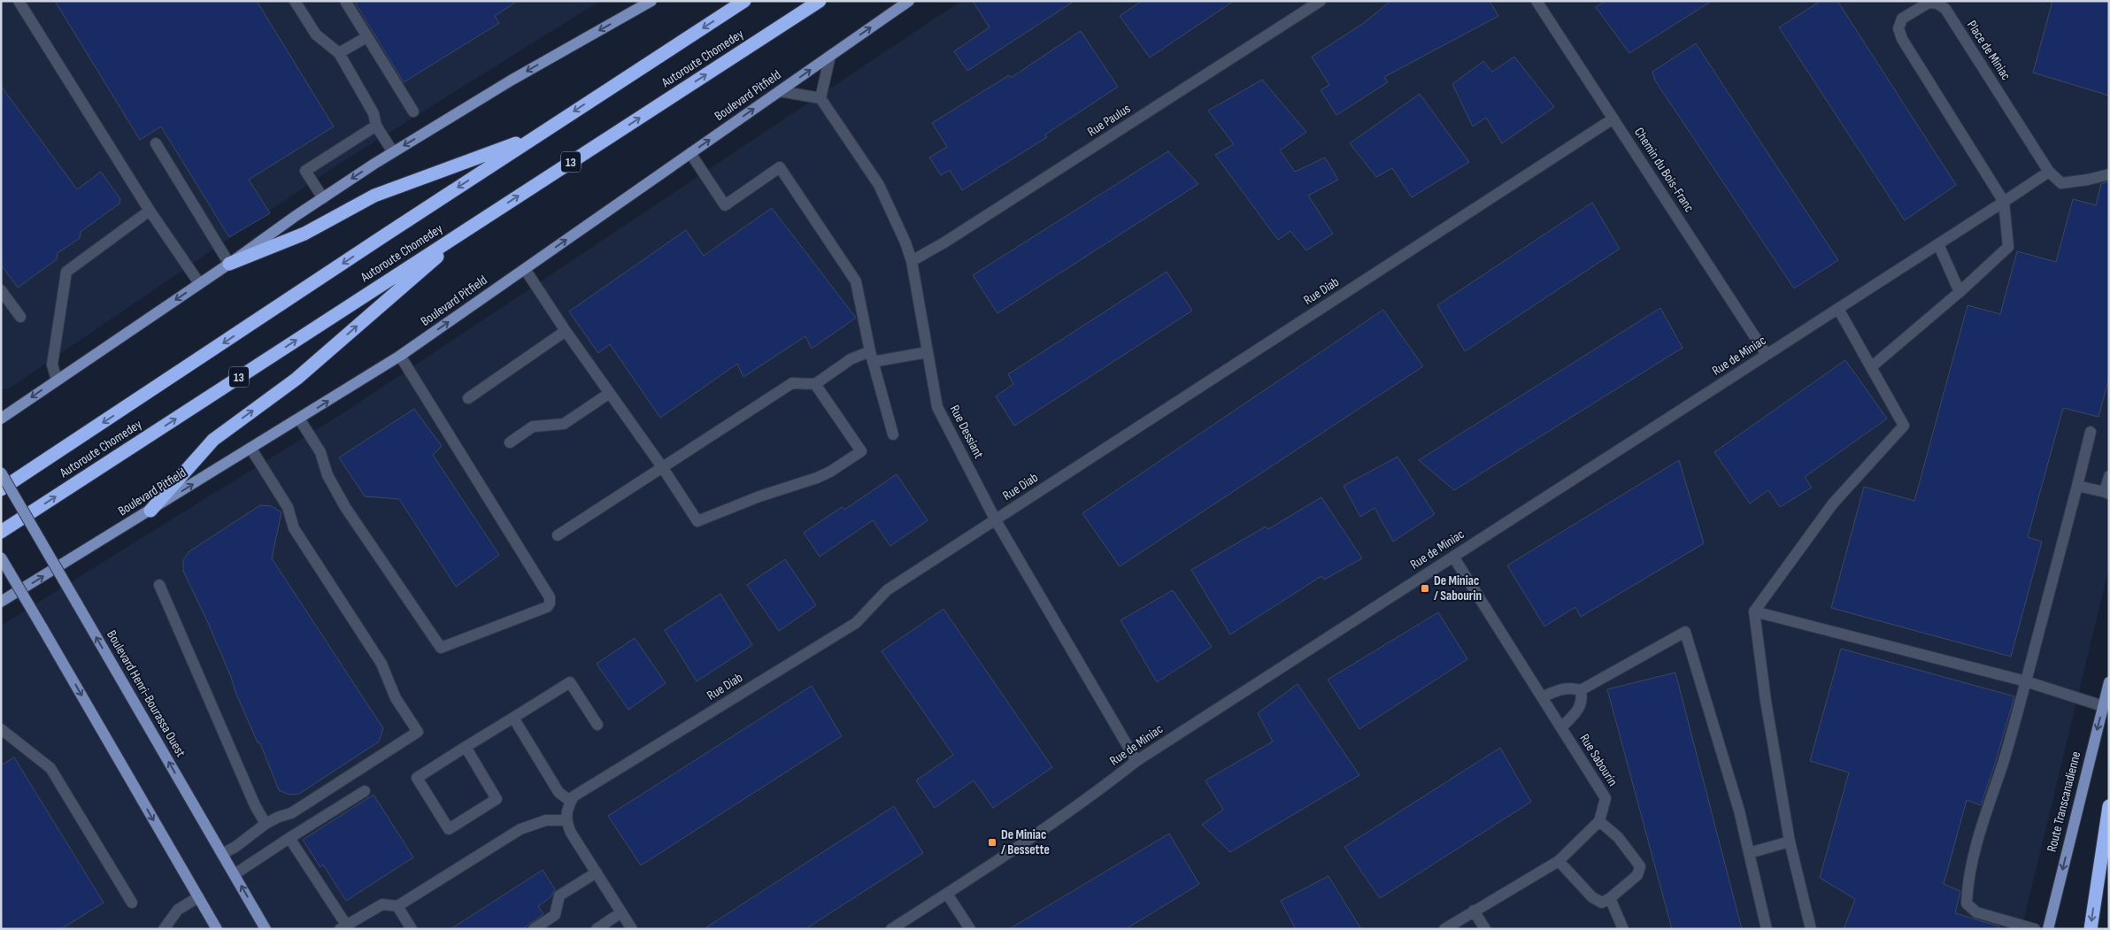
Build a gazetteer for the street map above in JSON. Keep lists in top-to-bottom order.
{
  "streets": {
    "highway": ["Autoroute Chomedey", "13"],
    "main road": ["Boulevard Pitfield", "Boulevard Henri-Bourassa Ouest", "Route Transcanadienne"],
    "street": [
      "Place de Miniac",
      "Rue Paulus",
      "Chemin du Bois-Franc",
      "Rue Diab",
      "Rue de Miniac",
      "Rue Dessiant",
      "Rue Sabourin"
    ]
  },
  "crossings": [
    ["Place de Miniac", "Rue de Miniac"],
    ["Rue Paulus", "Rue Dessiant"],
    ["Chemin du Bois-Franc", "Rue Diab"],
    ["Chemin du Bois-Franc", "Rue de Miniac"],
    ["Rue Diab", "Rue Dessiant"],
    ["Rue de Miniac", "Rue Dessiant"],
    ["Rue de Miniac", "Rue Sabourin"]
  ],
  "one_way": ["Boulevard Pitfield", "Route Transcanadienne"],
  "places": {
    "transit": ["De Miniac / Sabourin", "De Miniac / Bessette"]
  }
}
